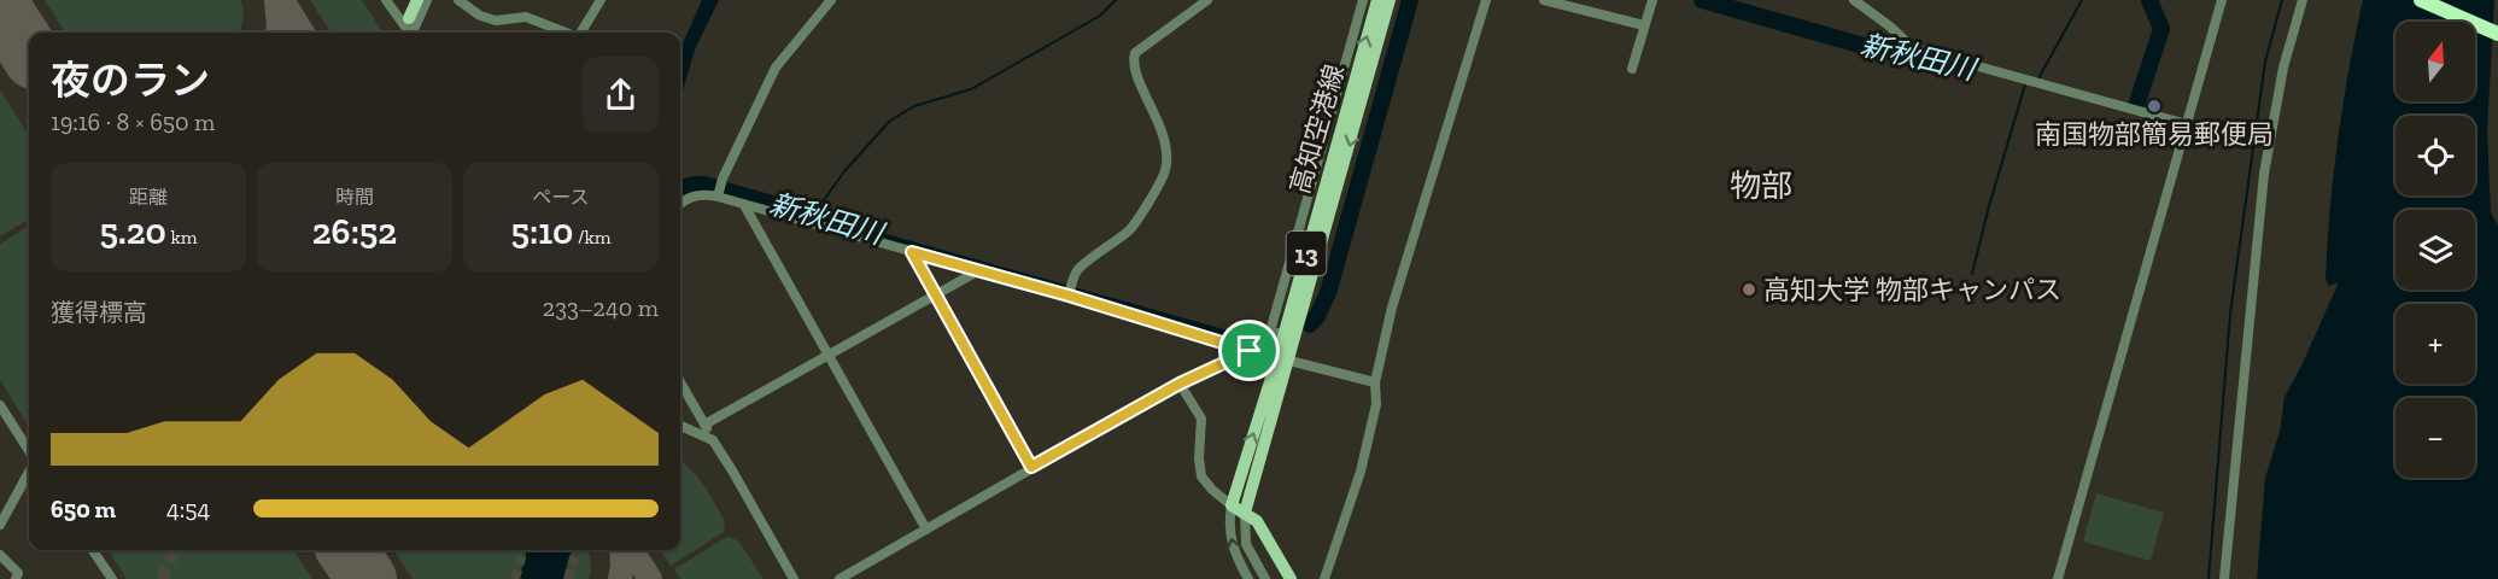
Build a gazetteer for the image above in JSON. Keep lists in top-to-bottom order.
{
  "streets": {
    "main road": ["高知空港線", "13"]
  },
  "districts": ["物部"],
  "water": ["新秋田川"],
  "places": ["南国物部簡易郵便局", "高知大学 物部キャンパス"],
  "north": "top",
  "page": {
    "map_buttons": ["+", "−"],
    "heading": ["夜のラン", "19:16 · 8 × 650 m"],
    "stats": [
      ["距離", "5.20 km"],
      ["時間", "26:52"],
      ["ペース", "5:10 /km"]
    ],
    "chart": ["獲得標高", "233–240 m"],
    "list": [
      {
        "name": "650 m",
        "note": "4:54"
      }
    ]
  }
}
